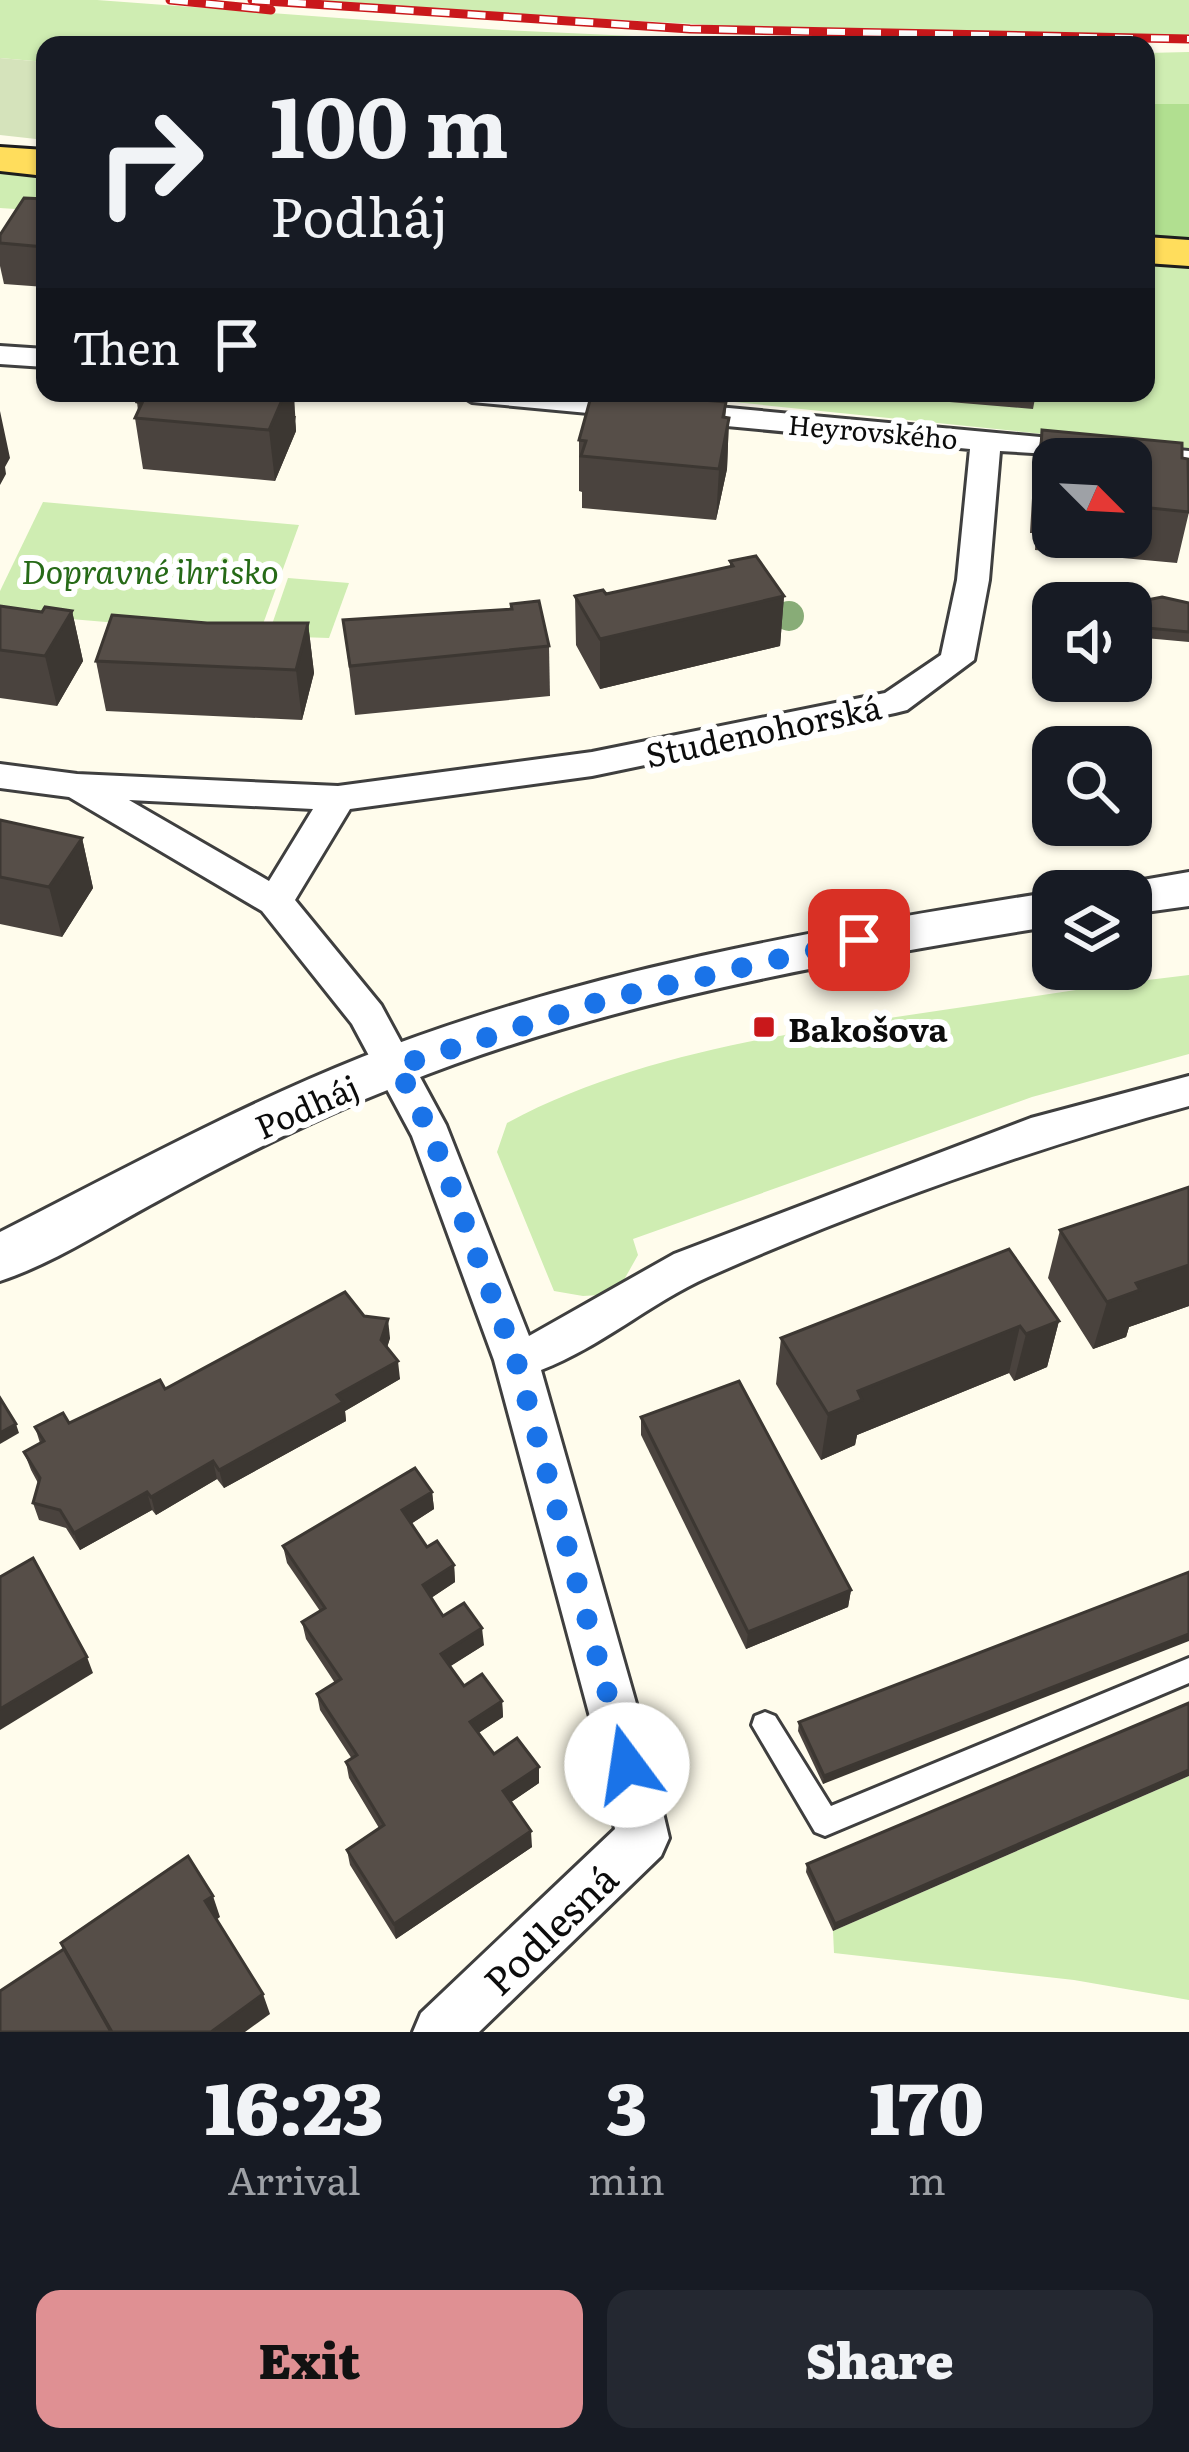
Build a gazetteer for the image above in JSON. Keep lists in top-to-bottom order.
{
  "streets": {
    "street": [
      "Heyrovského",
      "Studenohorská",
      "Podháj",
      "Podlesná"
    ]
  },
  "crossings": [
    ["Heyrovského", "Studenohorská"],
    ["Studenohorská", "Podháj"],
    ["Studenohorská", "Podlesná"],
    ["Podháj", "Podlesná"]
  ],
  "parks": ["Dopravné ihrisko"],
  "places": {
    "transit": ["Bakošova"]
  },
  "north": "bottom right",
  "page": {
    "turn": ["100 m", "Podháj"],
    "then": "Then",
    "eta": [
      "16:23",
      "Arrival",
      "3",
      "min",
      "170",
      "m"
    ],
    "buttons": ["Exit", "Share"]
  }
}
